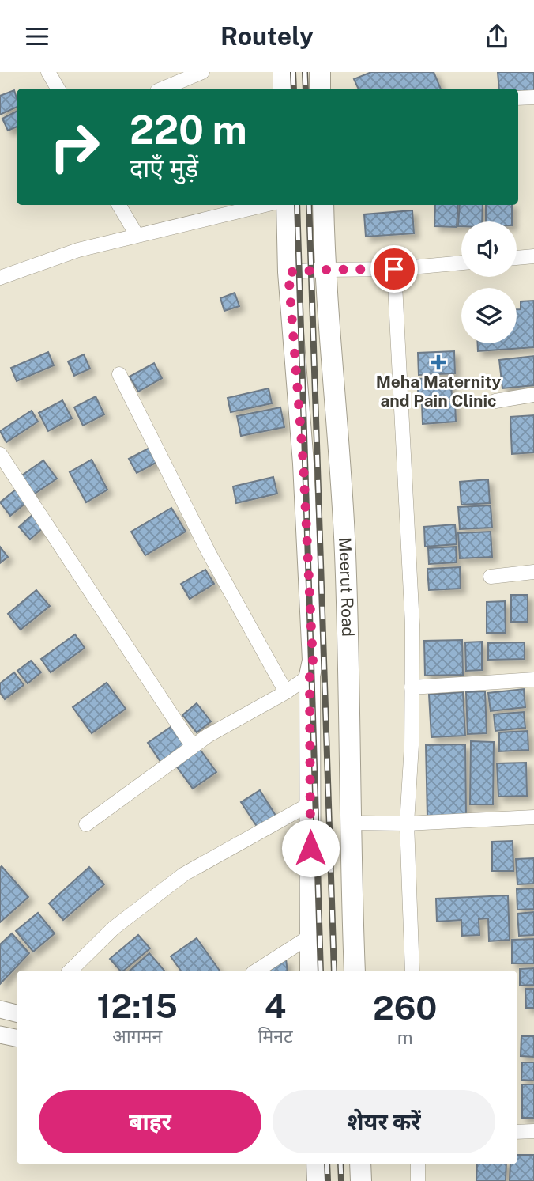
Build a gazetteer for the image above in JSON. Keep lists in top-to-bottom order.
{
  "streets": {
    "main road": ["Meerut Road"]
  },
  "places": {
    "health": ["Meha Maternity and Pain Clinic"]
  },
  "page": {
    "header": "Routely",
    "turn": ["220 m", "दाएँ मुड़ें"],
    "eta": [
      "12:15",
      "आगमन",
      "4",
      "मिनट",
      "260",
      "m"
    ],
    "buttons": ["बाहर", "शेयर करें"]
  }
}
